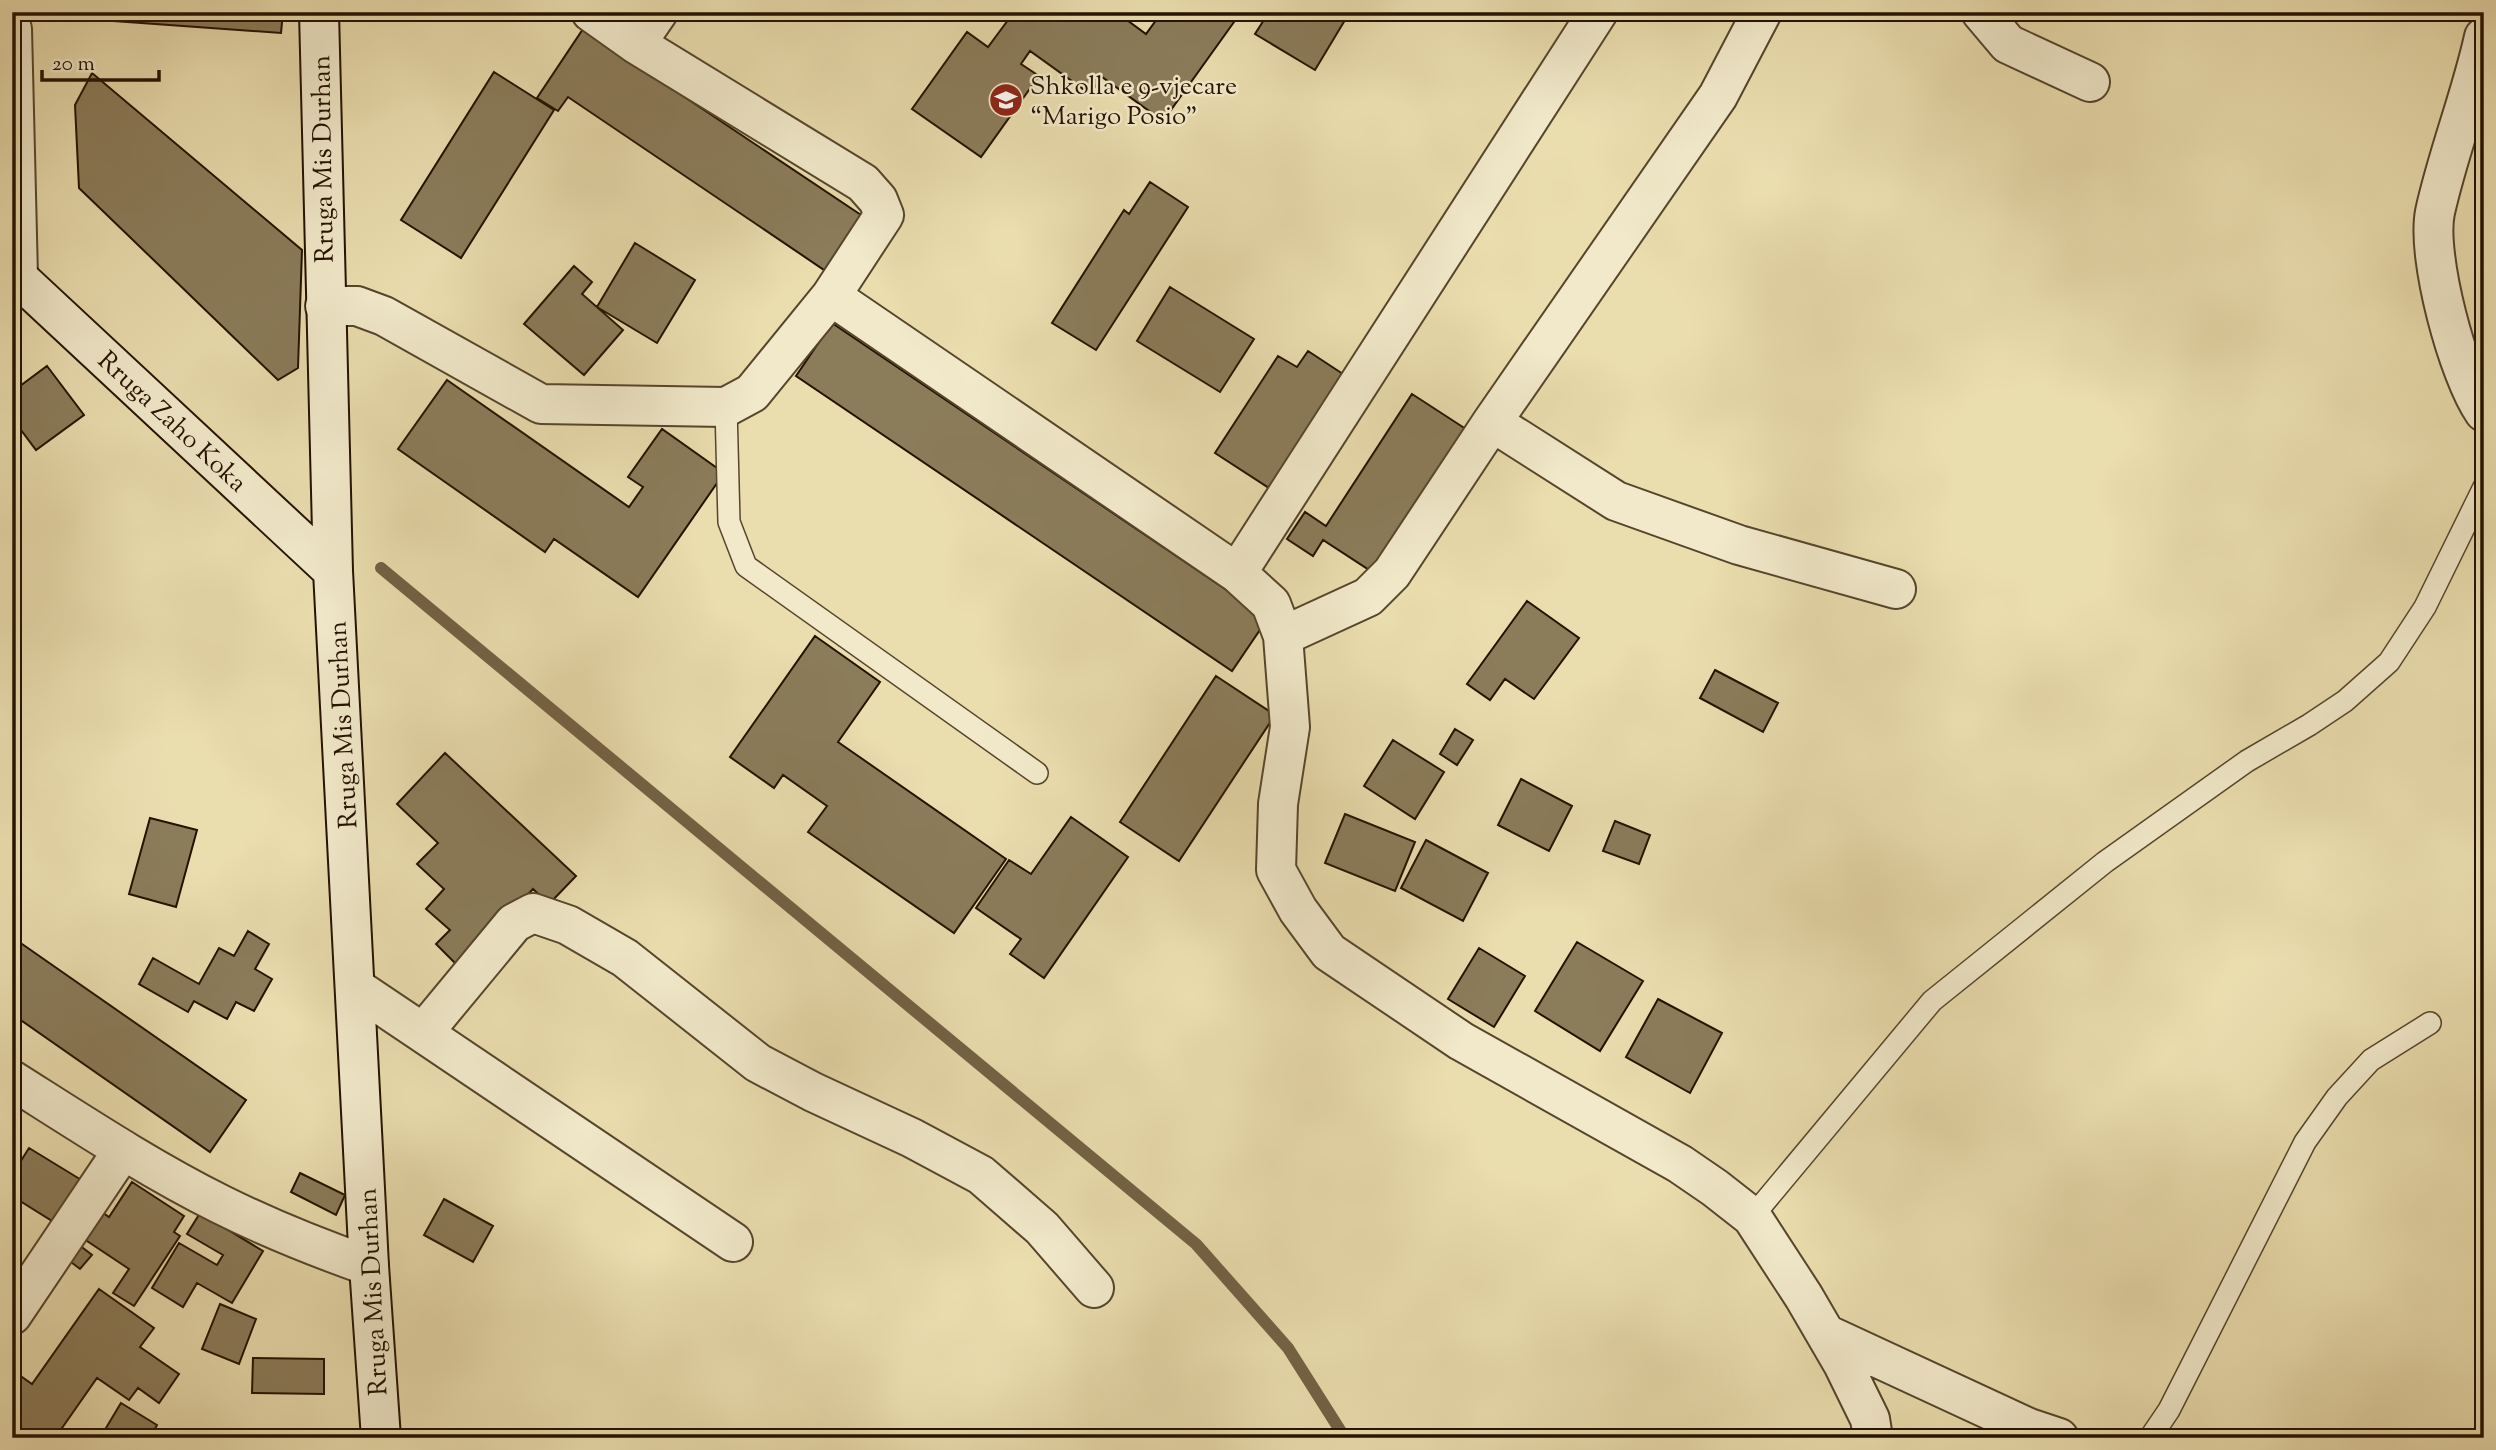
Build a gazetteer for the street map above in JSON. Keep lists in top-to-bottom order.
{
  "streets": {
    "street": ["Rruga Mis Durhan", "Rruga Zaho Koka"]
  },
  "crossings": [
    ["Rruga Mis Durhan", "Rruga Zaho Koka"]
  ],
  "places": {
    "school or university": ["Shkolla e 9-vjecare “Marigo Posio”"]
  },
  "scale_bar": "20 m"
}
